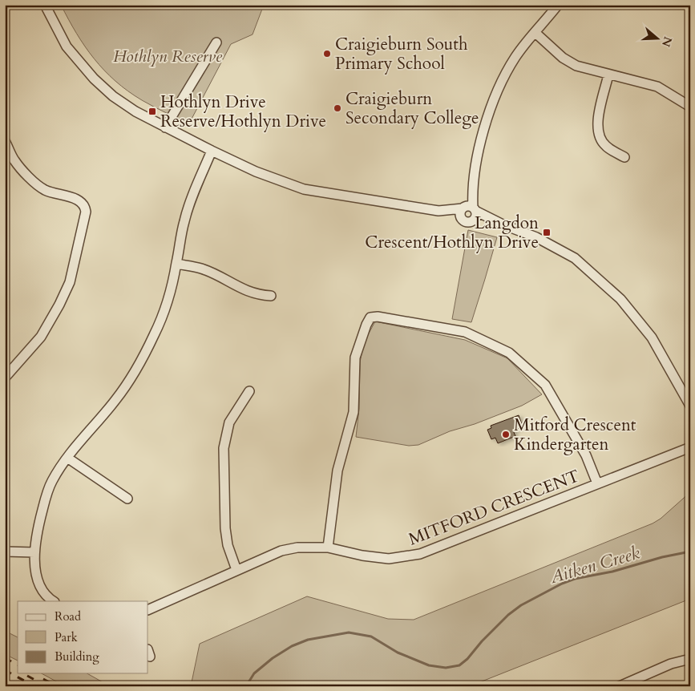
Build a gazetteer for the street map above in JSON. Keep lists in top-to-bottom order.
{
  "streets": {
    "street": ["MITFORD CRESCENT"]
  },
  "water": ["Aitken Creek"],
  "parks": ["Hothlyn Reserve"],
  "places": {
    "other": ["Craigieburn South Primary School", "Craigieburn Secondary College", "Mitford Crescent Kindergarten"],
    "transit": ["Hothlyn Drive Reserve/Hothlyn Drive", "Langdon Crescent/Hothlyn Drive"]
  },
  "legend": ["Road", "Park", "Building"],
  "north": "right"
}
